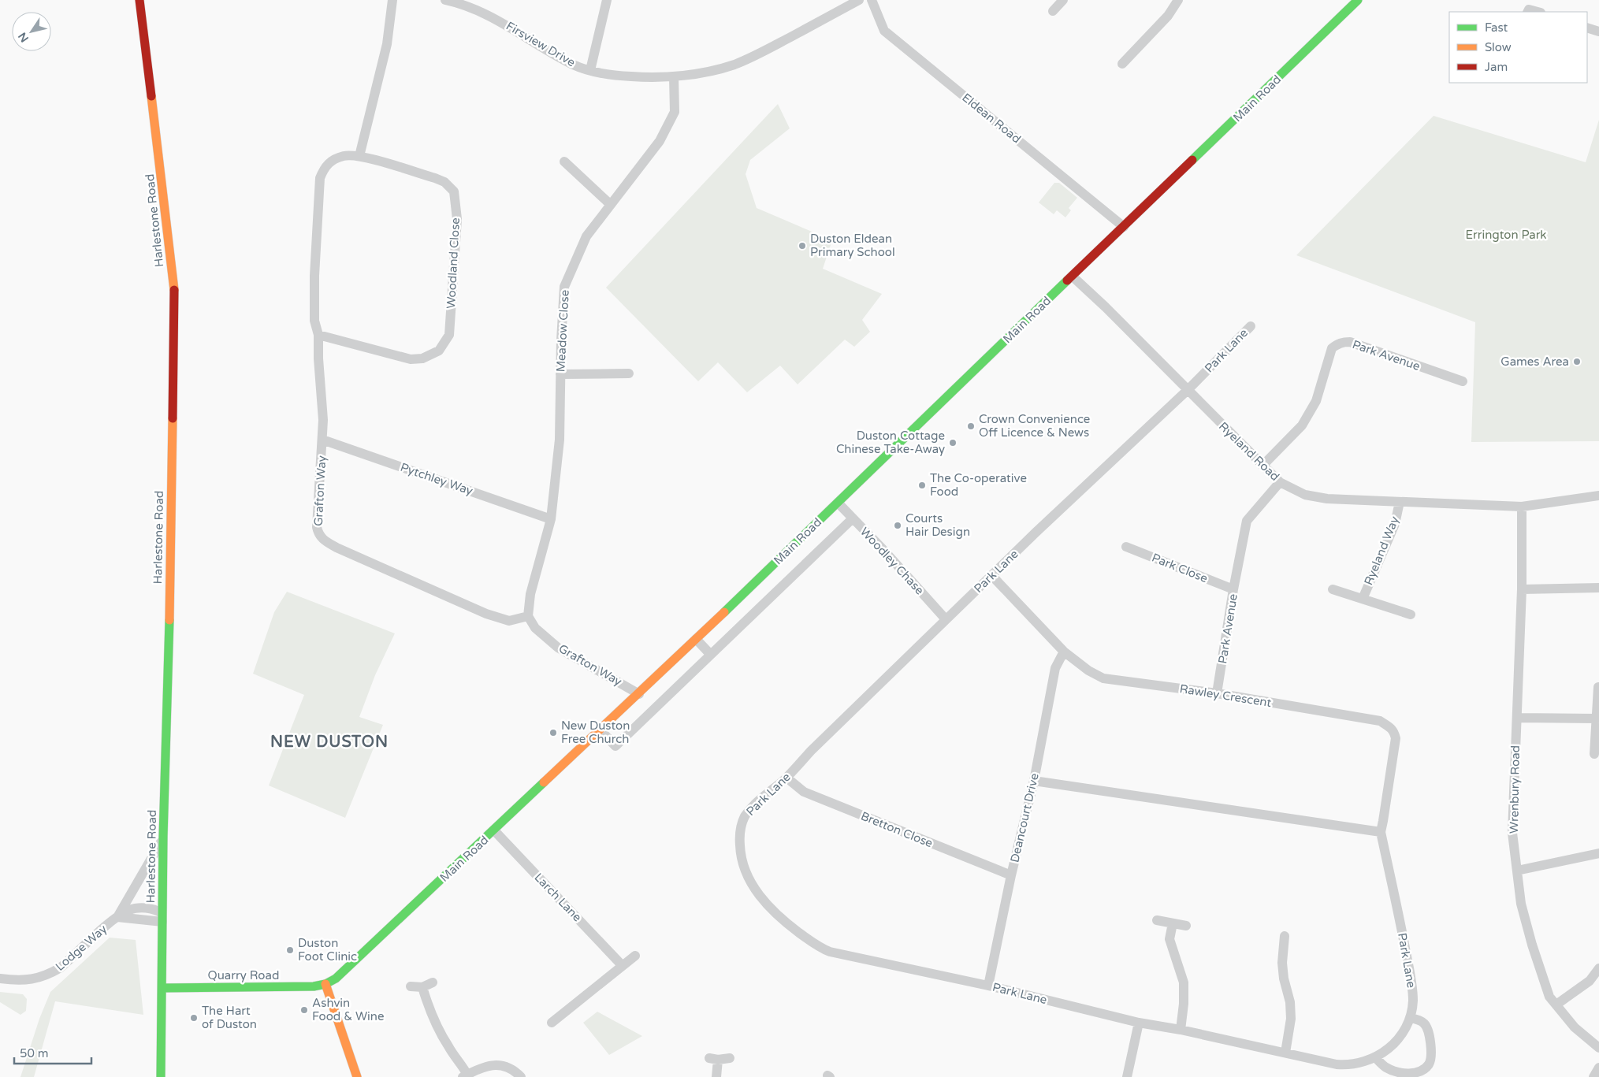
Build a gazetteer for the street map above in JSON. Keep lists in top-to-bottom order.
{
  "streets": {
    "street": [
      "Firsview Drive",
      "Main Road",
      "Eldean Road",
      "Harlestone Road",
      "Woodland Close",
      "Meadow Close",
      "Park Lane",
      "Park Avenue",
      "Ryeland Road",
      "Pytchley Way",
      "Grafton Way",
      "Ryeland Way",
      "Woodley Chase",
      "Park Close",
      "Rawley Crescent",
      "Wrenbury Road",
      "Deancourt Drive",
      "Bretton Close",
      "Larch Lane",
      "Lodge Way",
      "Quarry Road"
    ]
  },
  "crossings": [
    ["Firsview Drive", "Meadow Close"],
    ["Main Road", "Eldean Road"],
    ["Main Road", "Ryeland Road"],
    ["Main Road", "Grafton Way"],
    ["Main Road", "Woodley Chase"],
    ["Main Road", "Larch Lane"],
    ["Main Road", "Quarry Road"],
    ["Harlestone Road", "Quarry Road"],
    ["Woodland Close", "Grafton Way"],
    ["Meadow Close", "Pytchley Way"],
    ["Meadow Close", "Grafton Way"],
    ["Park Lane", "Ryeland Road"],
    ["Park Lane", "Woodley Chase"],
    ["Park Lane", "Rawley Crescent"],
    ["Park Lane", "Deancourt Drive"],
    ["Park Lane", "Bretton Close"],
    ["Park Avenue", "Ryeland Road"],
    ["Park Avenue", "Park Close"],
    ["Park Avenue", "Rawley Crescent"],
    ["Ryeland Road", "Ryeland Way"],
    ["Ryeland Road", "Wrenbury Road"],
    ["Pytchley Way", "Grafton Way"],
    ["Rawley Crescent", "Deancourt Drive"],
    ["Deancourt Drive", "Bretton Close"]
  ],
  "districts": ["NEW DUSTON"],
  "parks": ["Errington Park"],
  "places": [
    "Duston Eldean Primary School",
    "Games Area",
    "Crown Convenience Off Licence & News",
    "Duston Cottage Chinese Take-Away",
    "The Co-operative Food",
    "Courts Hair Design",
    "New Duston Free Church",
    "Duston Foot Clinic",
    "Ashvin Food & Wine",
    "The Hart of Duston"
  ],
  "legend": ["Fast", "Slow", "Jam"],
  "scale_bar": "50 m",
  "north": "bottom left"
}
